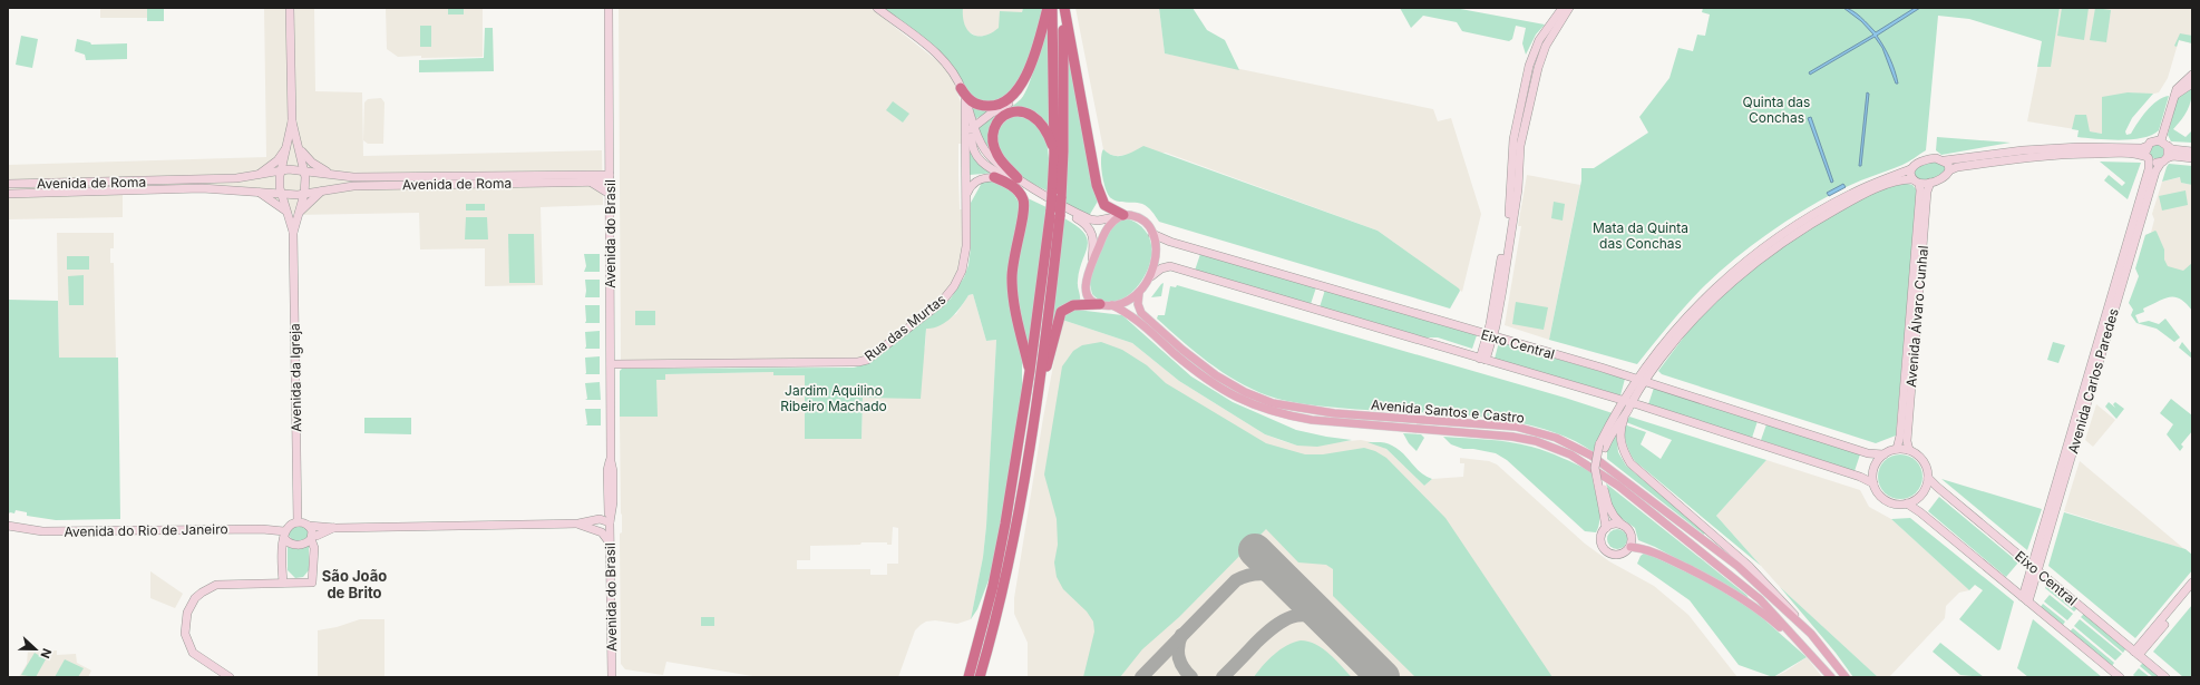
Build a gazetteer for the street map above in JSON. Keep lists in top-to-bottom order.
{
  "streets": {
    "main road": ["Avenida Santos e Castro"],
    "street": [
      "Avenida de Roma",
      "Avenida do Brasil",
      "Avenida Álvaro Cunhal",
      "Rua das Murtas",
      "Eixo Central",
      "Avenida da Igreja",
      "Avenida Carlos Paredes",
      "Avenida do Rio de Janeiro"
    ]
  },
  "crossings": [
    ["Avenida de Roma", "Avenida do Brasil"],
    ["Avenida de Roma", "Avenida da Igreja"],
    ["Avenida do Brasil", "Rua das Murtas"],
    ["Avenida Álvaro Cunhal", "Eixo Central"],
    ["Rua das Murtas", "Eixo Central"],
    ["Rua das Murtas", "Avenida Santos e Castro"],
    ["Eixo Central", "Avenida Carlos Paredes"],
    ["Eixo Central", "Avenida Santos e Castro"],
    ["Avenida da Igreja", "Avenida do Rio de Janeiro"]
  ],
  "districts": ["São João de Brito"],
  "parks": ["Quinta das Conchas", "Mata da Quinta das Conchas", "Jardim Aquilino Ribeiro Machado"],
  "north": "right"
}
